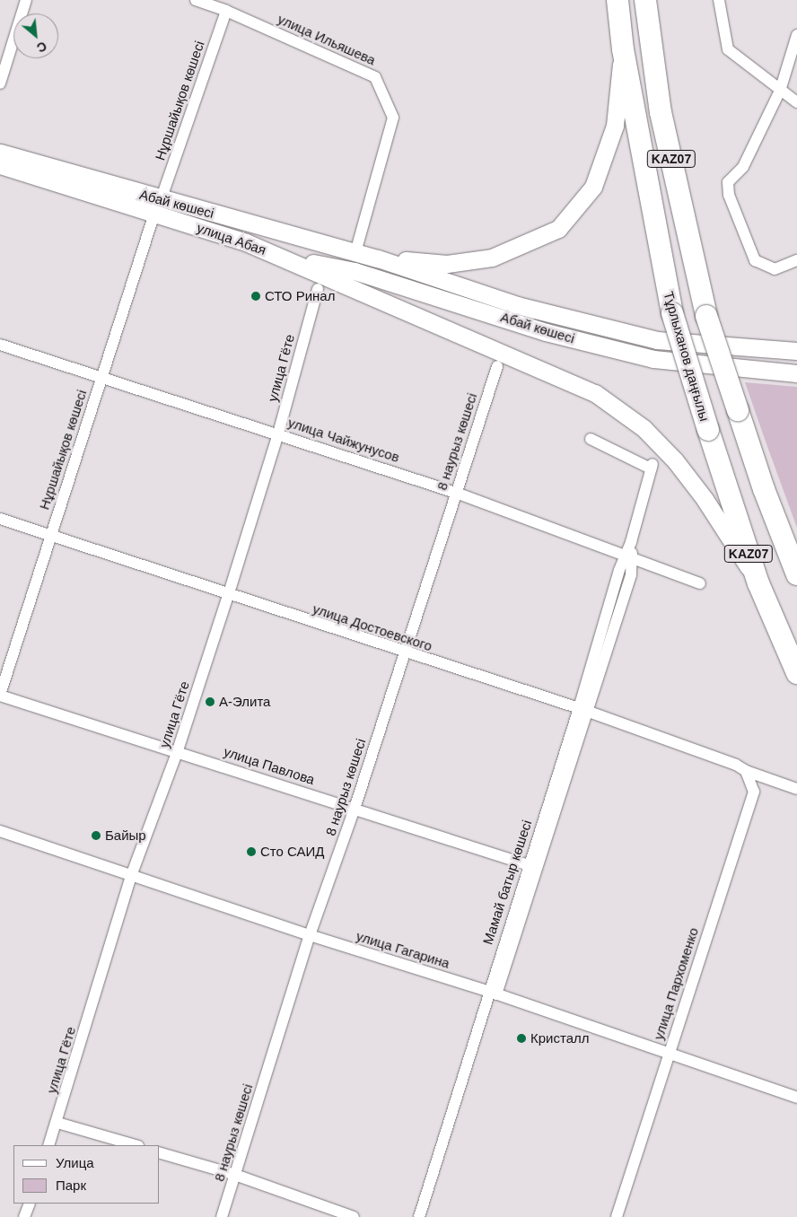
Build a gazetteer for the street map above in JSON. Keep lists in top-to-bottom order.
{
  "streets": {
    "highway": ["KAZ07", "Тұрлыханов даңғылы"],
    "main road": ["Абай көшесі", "улица Абая"],
    "street": [
      "улица Ильяшева",
      "Нұршайықов көшесі",
      "улица Гёте",
      "улица Чайжунусов",
      "8 наурыз көшесі",
      "улица Достоевского",
      "улица Павлова",
      "Мамай батыр көшесі",
      "улица Гагарина",
      "улица Пархоменко"
    ]
  },
  "crossings": [
    ["улица Ильяшева", "Нұршайықов көшесі"],
    ["улица Ильяшева", "Абай көшесі"],
    ["Нұршайықов көшесі", "Абай көшесі"],
    ["Нұршайықов көшесі", "улица Абая"],
    ["Нұршайықов көшесі", "улица Чайжунусов"],
    ["Нұршайықов көшесі", "улица Достоевского"],
    ["Нұршайықов көшесі", "улица Павлова"],
    ["Абай көшесі", "улица Абая"],
    ["улица Гёте", "улица Чайжунусов"],
    ["улица Гёте", "улица Достоевского"],
    ["улица Гёте", "улица Павлова"],
    ["улица Гёте", "улица Гагарина"],
    ["улица Чайжунусов", "8 наурыз көшесі"],
    ["улица Чайжунусов", "Мамай батыр көшесі"],
    ["8 наурыз көшесі", "улица Достоевского"],
    ["8 наурыз көшесі", "улица Павлова"],
    ["8 наурыз көшесі", "улица Гагарина"],
    ["улица Достоевского", "Мамай батыр көшесі"],
    ["улица Достоевского", "улица Пархоменко"],
    ["улица Павлова", "Мамай батыр көшесі"],
    ["Мамай батыр көшесі", "улица Гагарина"],
    ["улица Гагарина", "улица Пархоменко"]
  ],
  "places": [
    "СТО Ринал",
    "А-Элита",
    "Байыр",
    "Сто САИД",
    "Кристалл"
  ],
  "legend": ["Улица", "Парк"],
  "north": "bottom right"
}
